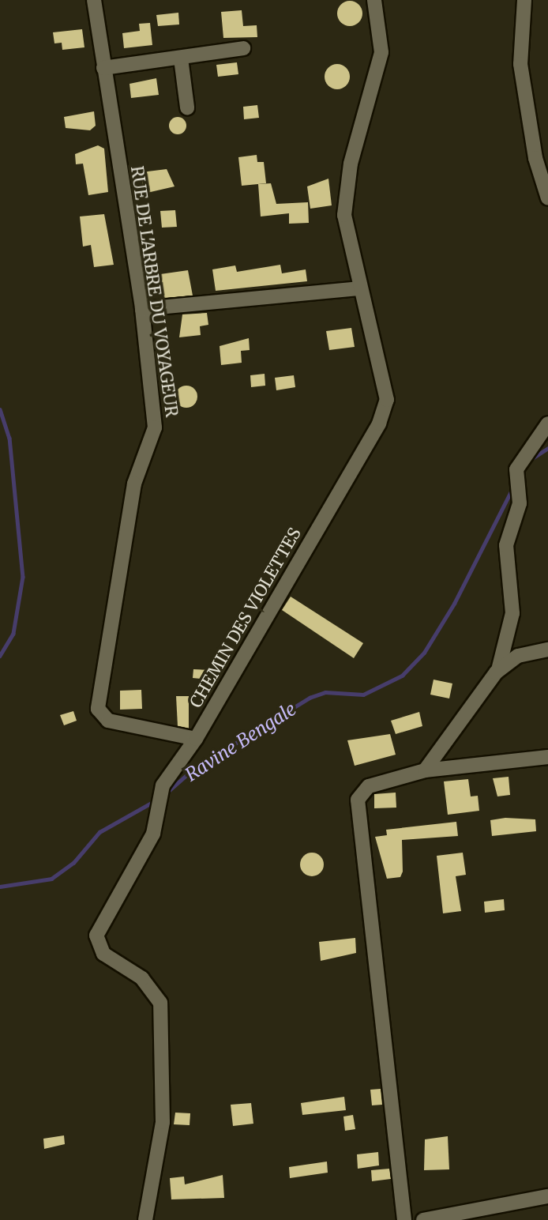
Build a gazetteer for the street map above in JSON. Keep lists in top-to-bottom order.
{
  "streets": {
    "street": ["RUE DE L'ARBRE DU VOYAGEUR", "CHEMIN DES VIOLETTES"]
  },
  "crossings": [
    ["RUE DE L'ARBRE DU VOYAGEUR", "CHEMIN DES VIOLETTES"]
  ],
  "water": ["Ravine Bengale"]
}
